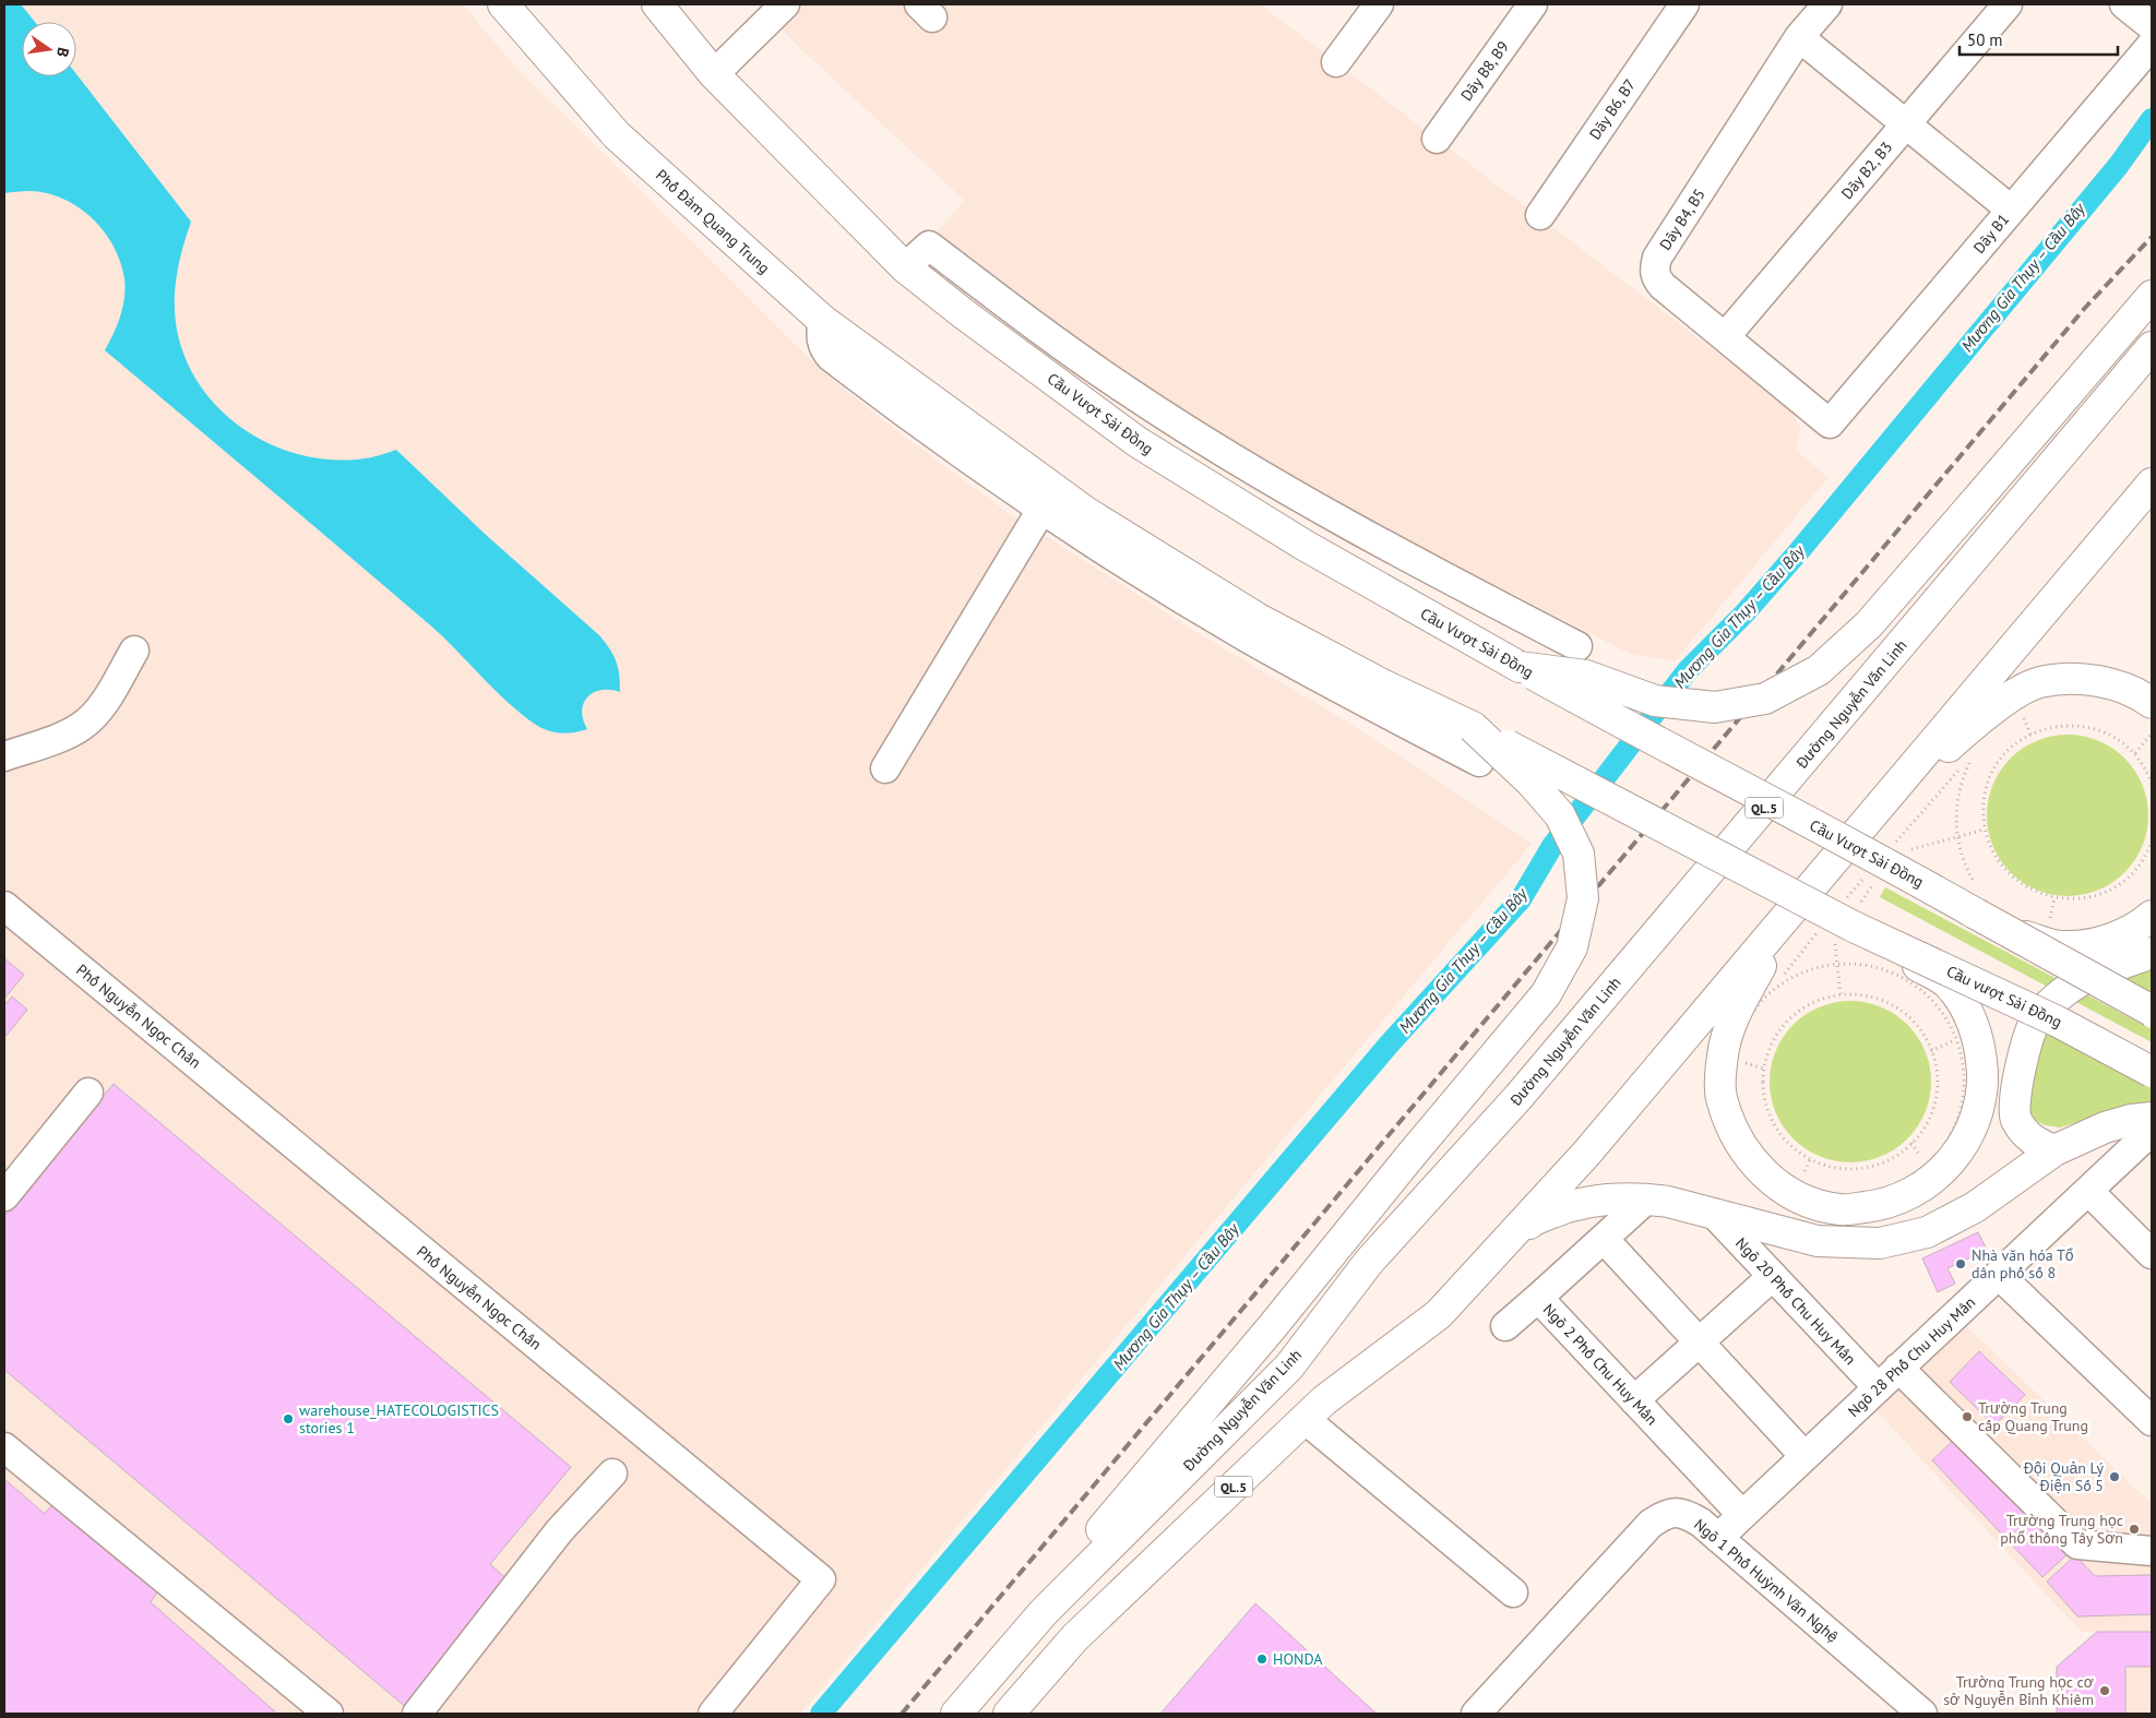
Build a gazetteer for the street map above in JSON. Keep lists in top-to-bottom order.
{
  "streets": {
    "main road": [
      "Phố Đàm Quang Trung",
      "Cầu Vượt Sài Đồng",
      "Đường Nguyễn Văn Linh",
      "QL.5",
      "Cầu vượt Sài Đồng"
    ],
    "street": [
      "Dãy B8, B9",
      "Dãy B6, B7",
      "Dãy B2, B3",
      "Dãy B4, B5",
      "Dãy B1",
      "Phố Nguyễn Ngọc Chân",
      "Ngõ 20 Phố Chu Huy Mân",
      "Ngõ 28 Phố Chu Huy Mân",
      "Ngõ 2 Phố Chu Huy Mân",
      "Ngõ 1 Phố Huỳnh Văn Nghệ"
    ]
  },
  "crossings": [
    ["Dãy B2, B3", "Dãy B4, B5"],
    ["Dãy B4, B5", "Dãy B1"],
    ["Ngõ 20 Phố Chu Huy Mân", "Ngõ 28 Phố Chu Huy Mân"],
    ["Ngõ 28 Phố Chu Huy Mân", "Ngõ 2 Phố Chu Huy Mân"],
    ["Ngõ 28 Phố Chu Huy Mân", "Ngõ 1 Phố Huỳnh Văn Nghệ"]
  ],
  "water": ["Mương Gia Thụy – Cầu Bây"],
  "places": [
    "Nhà văn hóa Tổ dân phố số 8",
    "Trường Trung cấp Quang Trung",
    "warehouse_HATECOLOGISTICS stories 1",
    "Đội Quản Lý Điện Số 5",
    "Trường Trung học phổ thông Tây Sơn",
    "HONDA",
    "Trường Trung học cơ sở Nguyễn Bỉnh Khiêm"
  ],
  "scale_bar": "50 m",
  "north": "right"
}
